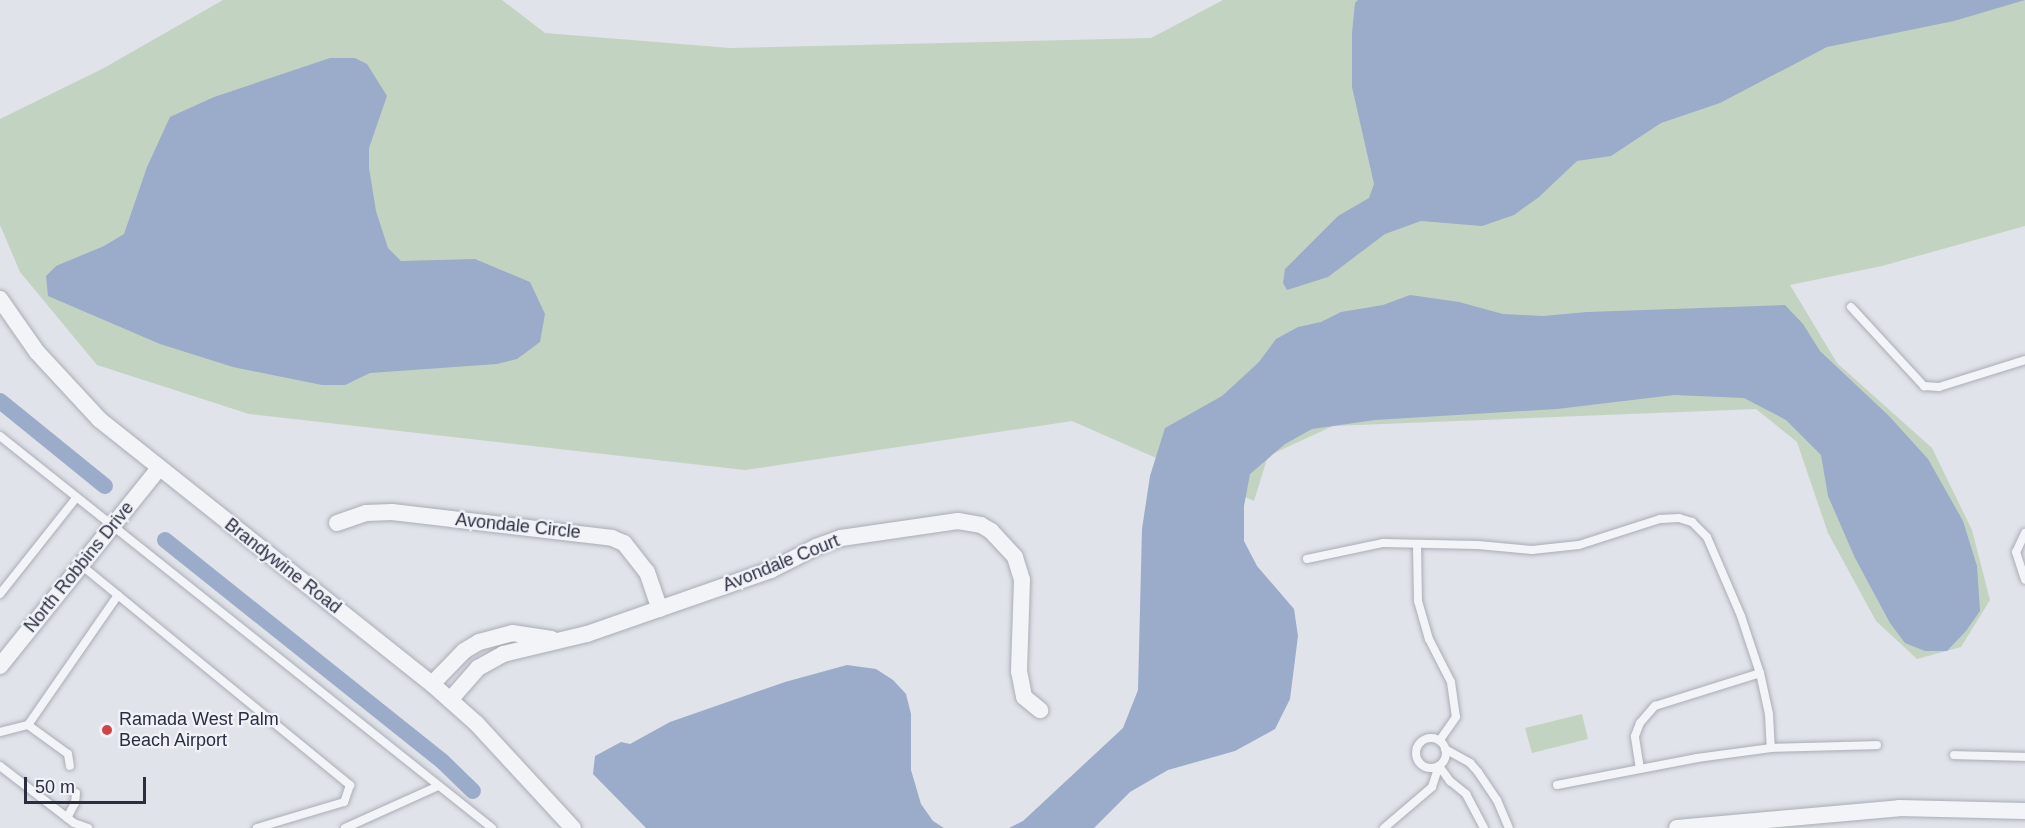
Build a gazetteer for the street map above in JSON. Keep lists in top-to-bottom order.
{
  "streets": {
    "street": [
      "Avondale Circle",
      "Avondale Court",
      "Brandywine Road",
      "North Robbins Drive"
    ]
  },
  "crossings": [
    ["Avondale Circle", "Avondale Court"],
    ["Avondale Court", "Brandywine Road"],
    ["Brandywine Road", "North Robbins Drive"]
  ],
  "places": ["Ramada West Palm Beach Airport"],
  "scale_bar": "50 m"
}
